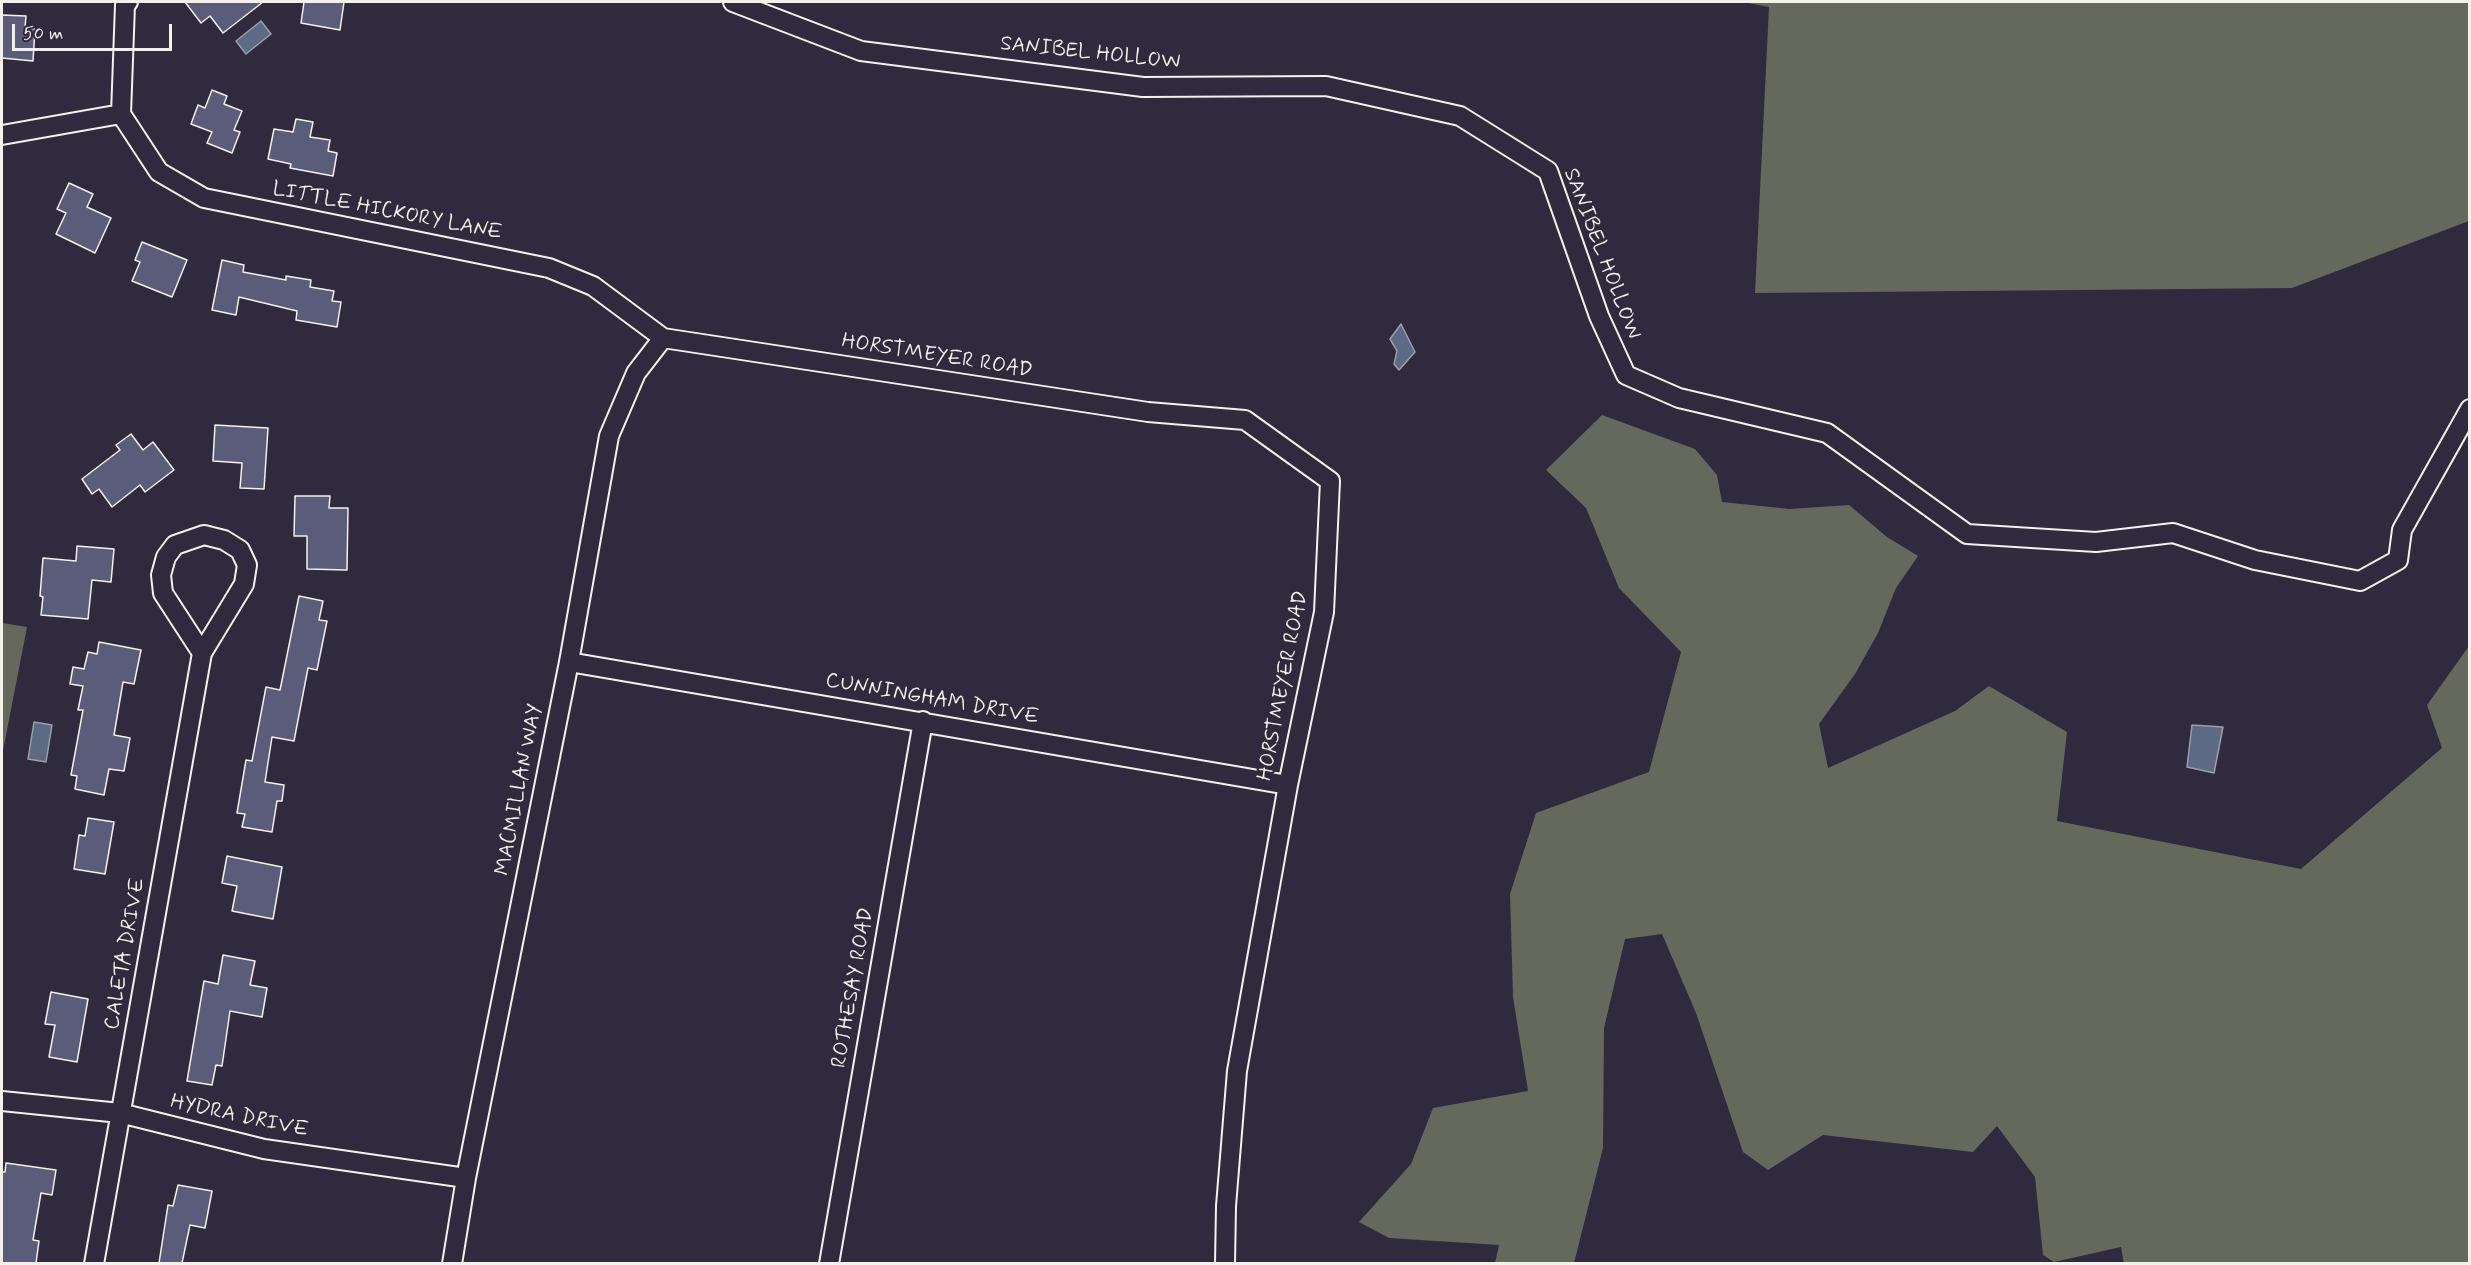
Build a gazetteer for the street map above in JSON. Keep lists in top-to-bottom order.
{
  "streets": {
    "street": [
      "SANIBEL HOLLOW",
      "LITTLE HICKORY LANE",
      "HORSTMEYER ROAD",
      "CUNNINGHAM DRIVE",
      "MACMILLAN WAY",
      "CALETA DRIVE",
      "ROTHESAY ROAD",
      "HYDRA DRIVE"
    ]
  },
  "crossings": [
    ["LITTLE HICKORY LANE", "HORSTMEYER ROAD"],
    ["LITTLE HICKORY LANE", "MACMILLAN WAY"],
    ["HORSTMEYER ROAD", "CUNNINGHAM DRIVE"],
    ["HORSTMEYER ROAD", "MACMILLAN WAY"],
    ["CUNNINGHAM DRIVE", "MACMILLAN WAY"],
    ["CUNNINGHAM DRIVE", "ROTHESAY ROAD"],
    ["MACMILLAN WAY", "HYDRA DRIVE"],
    ["CALETA DRIVE", "HYDRA DRIVE"]
  ],
  "scale_bar": "50 m"
}
